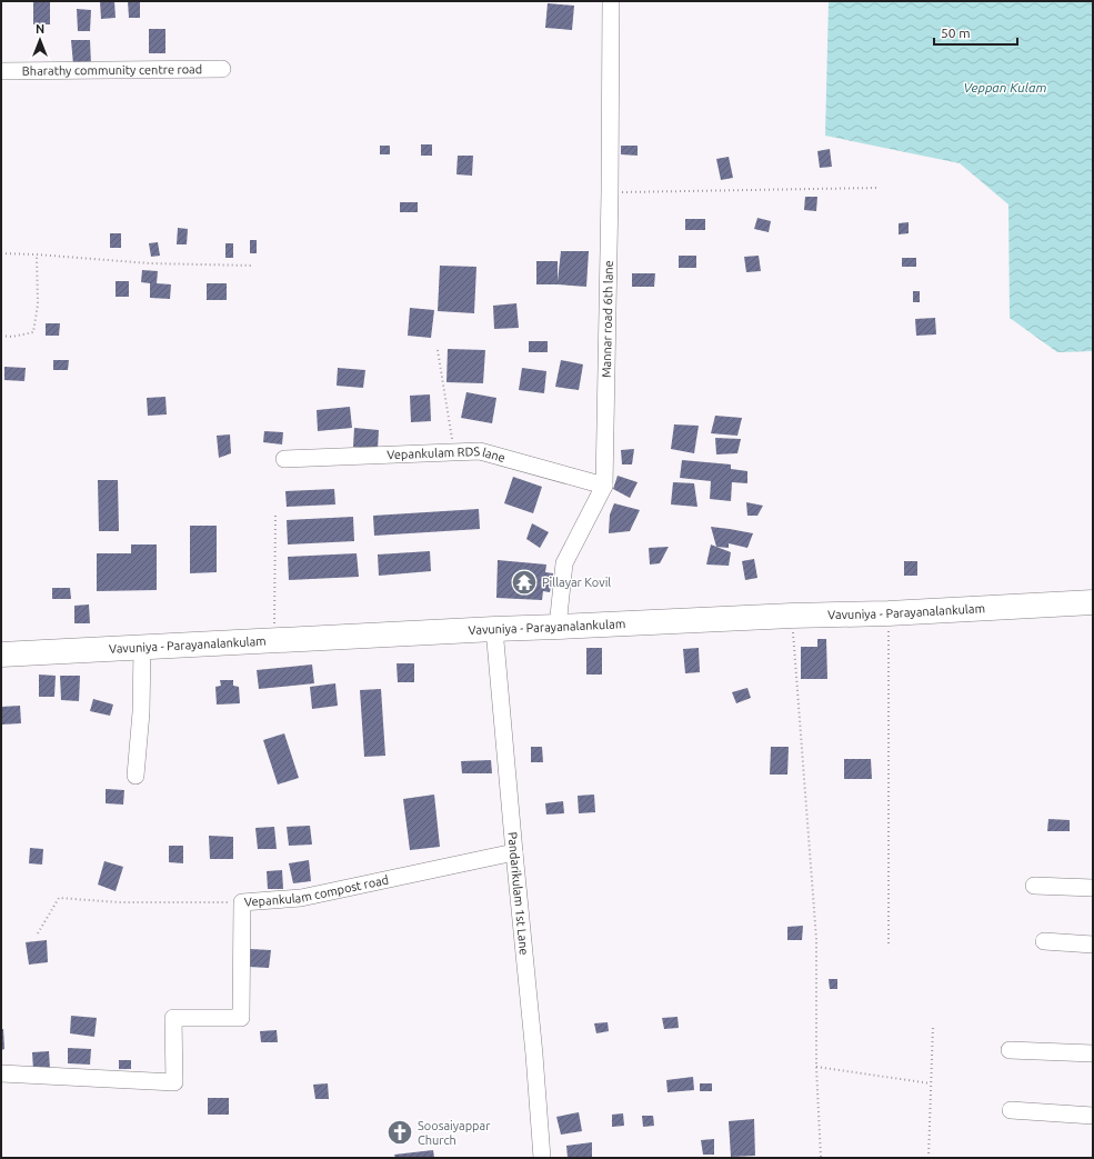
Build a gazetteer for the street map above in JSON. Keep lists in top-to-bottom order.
{
  "streets": {
    "highway": ["Vavuniya - Parayanalankulam"],
    "street": [
      "Bharathy community centre road",
      "Mannar road 6th lane",
      "Vepankulam RDS lane",
      "Vepankulam compost road",
      "Pandarikulam 1st Lane"
    ]
  },
  "crossings": [
    ["Mannar road 6th lane", "Vepankulam RDS lane"],
    ["Mannar road 6th lane", "Vavuniya - Parayanalankulam"],
    ["Vavuniya - Parayanalankulam", "Pandarikulam 1st Lane"],
    ["Vepankulam compost road", "Pandarikulam 1st Lane"]
  ],
  "water": ["Veppan Kulam"],
  "places": {
    "temple": ["Pillayar Kovil"],
    "church": ["Soosaiyappar Church"]
  },
  "scale_bar": "50 m",
  "north": "top"
}
